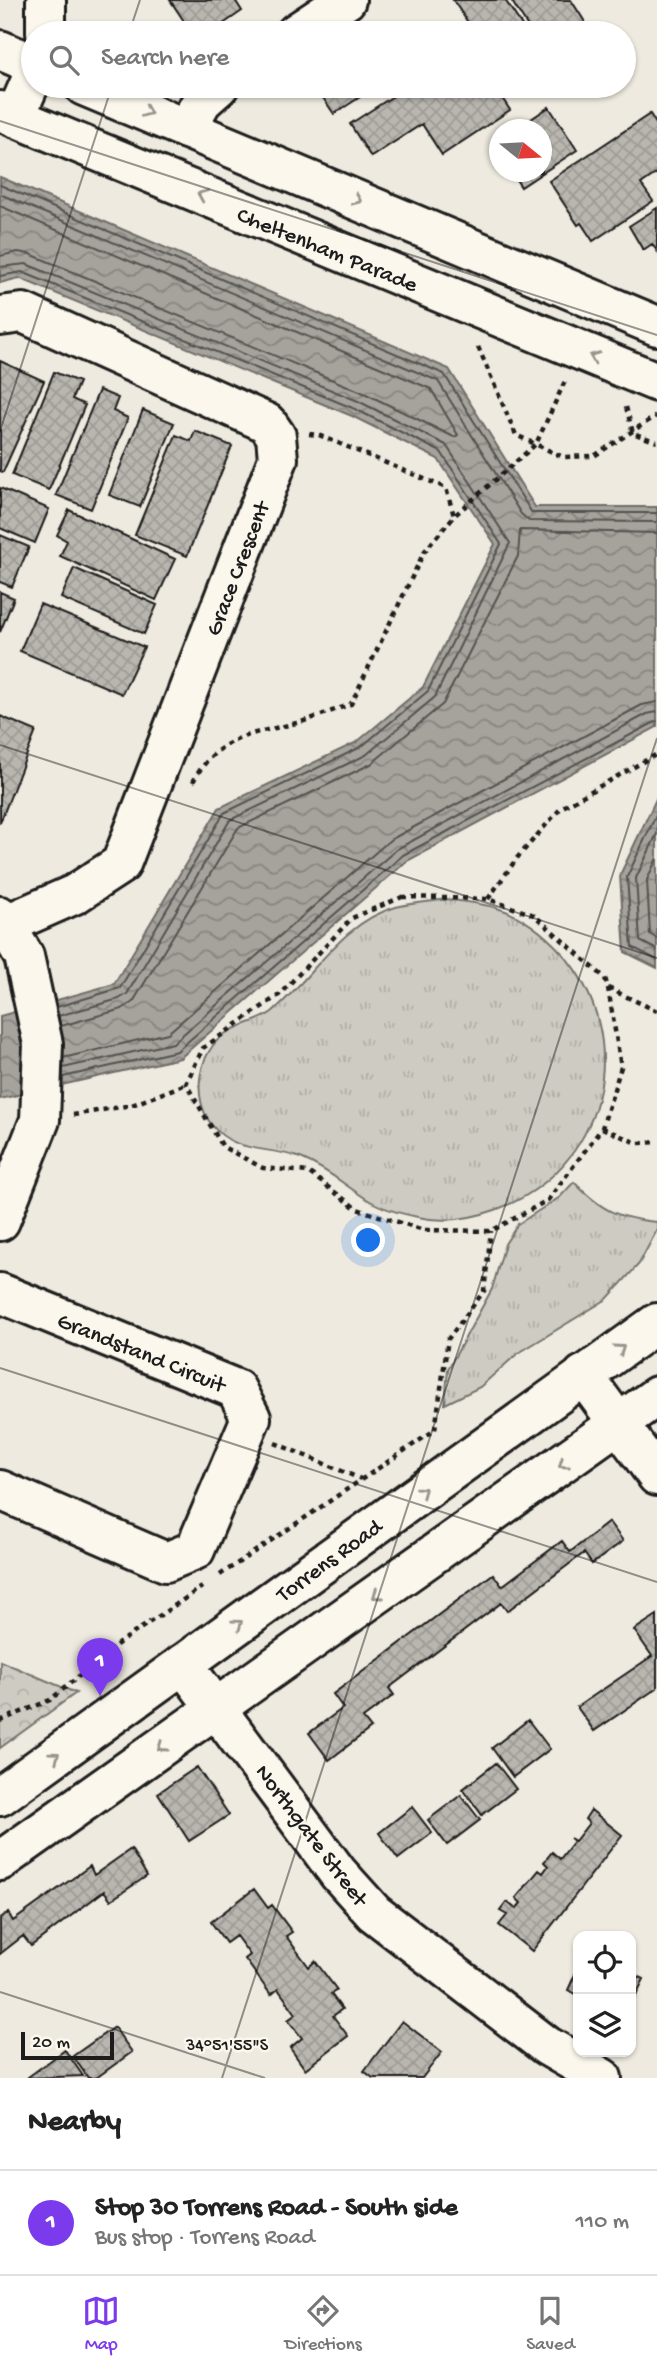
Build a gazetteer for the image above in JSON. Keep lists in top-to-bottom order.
{
  "streets": {
    "main road": [
      "Cheltenham Parade",
      "Grace Crescent",
      "Grandstand Circuit",
      "Torrens Road",
      "Northgate Street"
    ]
  },
  "crossings": [
    ["Torrens Road", "Northgate Street"]
  ],
  "scale_bar": "20 m",
  "north": "right",
  "page": {
    "search": "Search here",
    "pins": "1",
    "scale": "20 m",
    "heading": "Nearby",
    "list": [
      {
        "mark": "1",
        "name": "Stop 30 Torrens Road - South side",
        "note": "Bus stop · Torrens Road",
        "value": "110 m"
      }
    ],
    "nav": ["Map", "Directions", "Saved"]
  },
  "coordinates": ["34°51'55\"S"]
}
